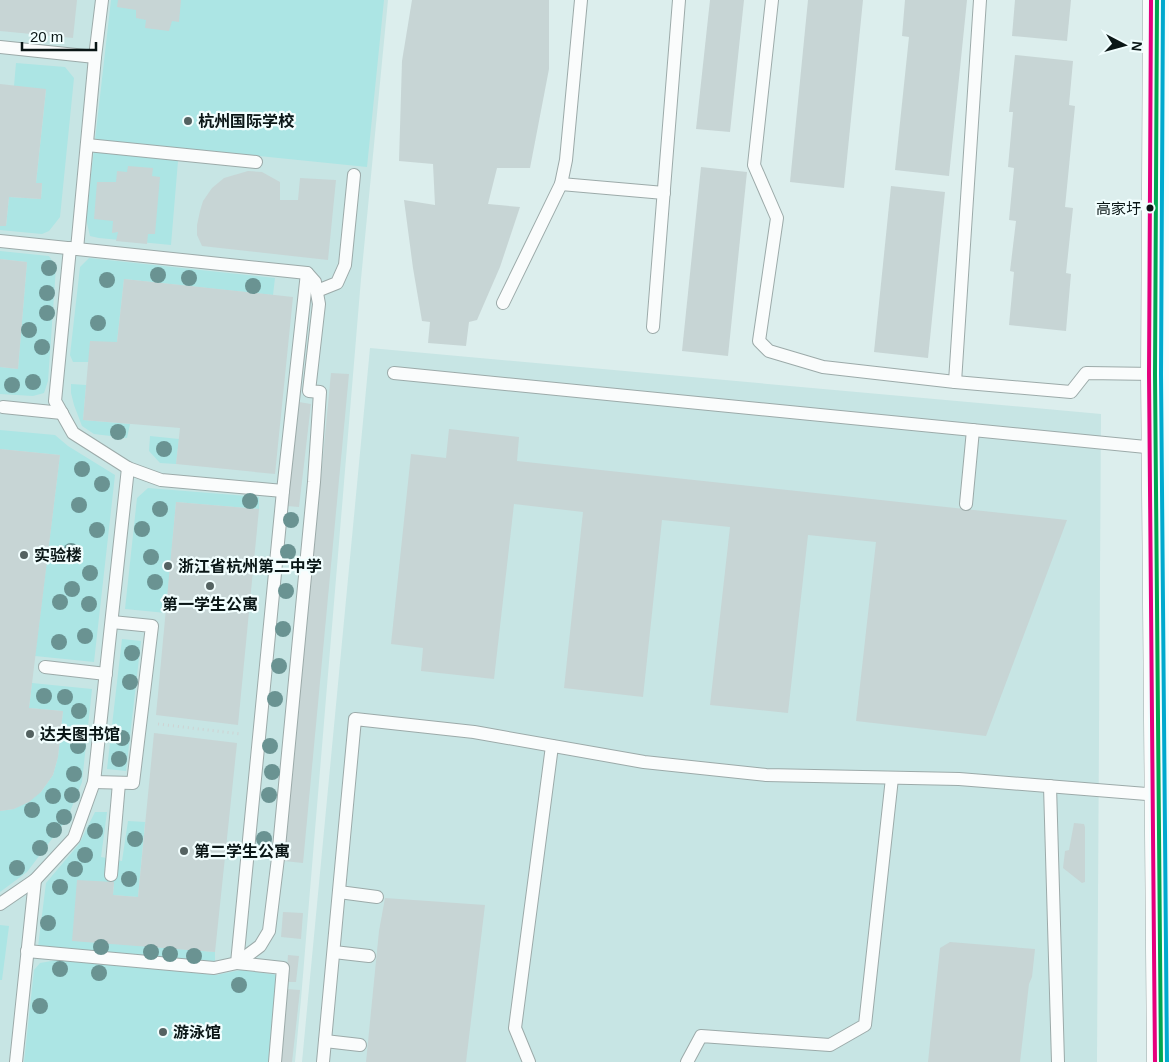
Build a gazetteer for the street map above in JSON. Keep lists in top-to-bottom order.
{
  "places": [
    "杭州国际学校",
    "高家圩",
    "实验楼",
    "浙江省杭州第二中学",
    "第一学生公寓",
    "达夫图书馆",
    "第二学生公寓",
    "游泳馆"
  ],
  "scale_bar": "20 m",
  "north": "right"
}
